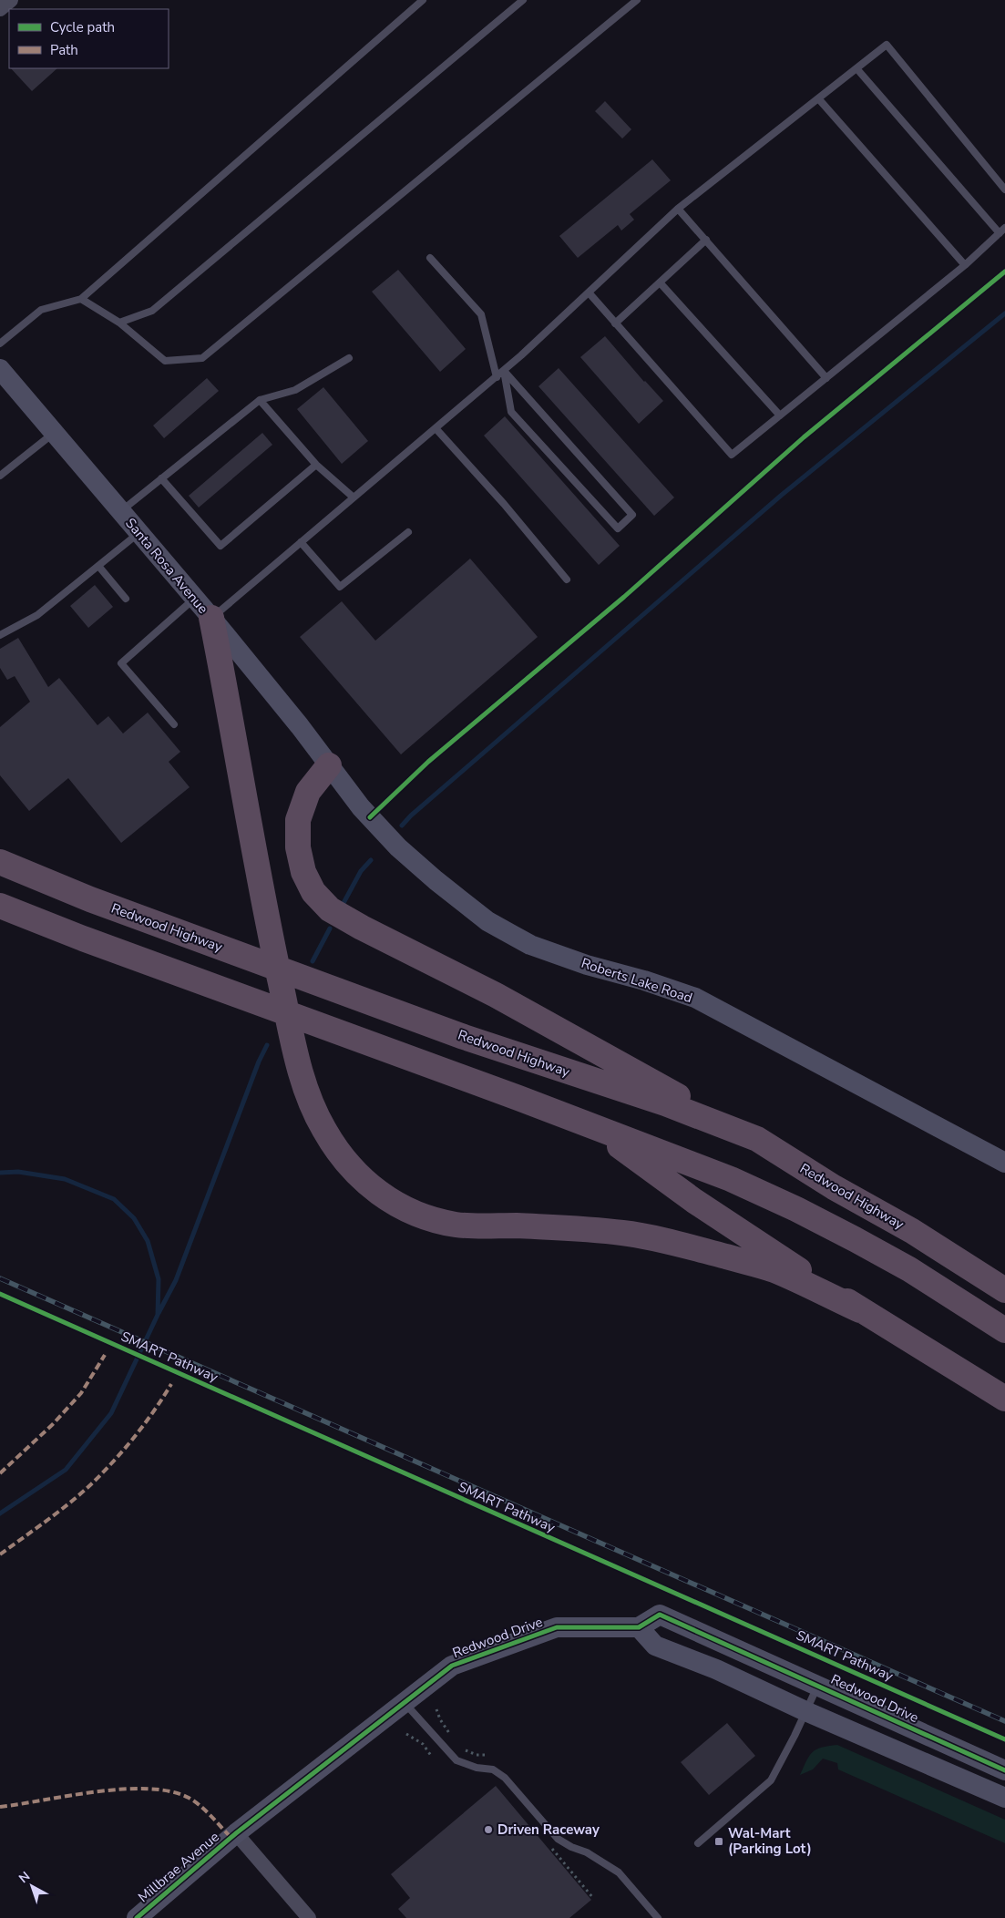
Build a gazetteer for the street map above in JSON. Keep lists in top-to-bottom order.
{
  "streets": {
    "highway": ["Redwood Highway"],
    "street": [
      "Santa Rosa Avenue",
      "Roberts Lake Road",
      "Redwood Drive",
      "Millbrae Avenue"
    ],
    "cycle path": ["SMART Pathway"]
  },
  "crossings": [
    ["Santa Rosa Avenue", "Roberts Lake Road"],
    ["Redwood Drive", "Millbrae Avenue"]
  ],
  "places": {
    "other": ["Driven Raceway"],
    "transit": ["Wal-Mart (Parking Lot)"]
  },
  "legend": ["Cycle path", "Path"],
  "north": "top left"
}
